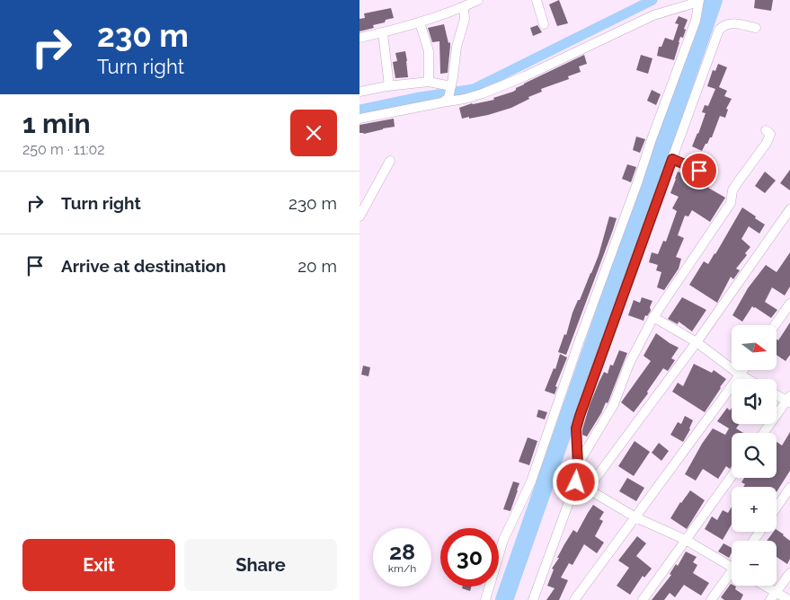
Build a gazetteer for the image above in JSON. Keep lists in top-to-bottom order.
{
  "north": "right",
  "page": {
    "turn": ["230 m", "Turn right"],
    "heading": ["1 min", "250 m · 11:02"],
    "list": [
      {
        "name": "Turn right",
        "value": "230 m"
      },
      {
        "name": "Arrive at destination",
        "value": "20 m"
      }
    ],
    "map_buttons": ["+", "−"],
    "speed": "28 km/h",
    "limit": "30",
    "buttons": ["Exit", "Share"]
  }
}
